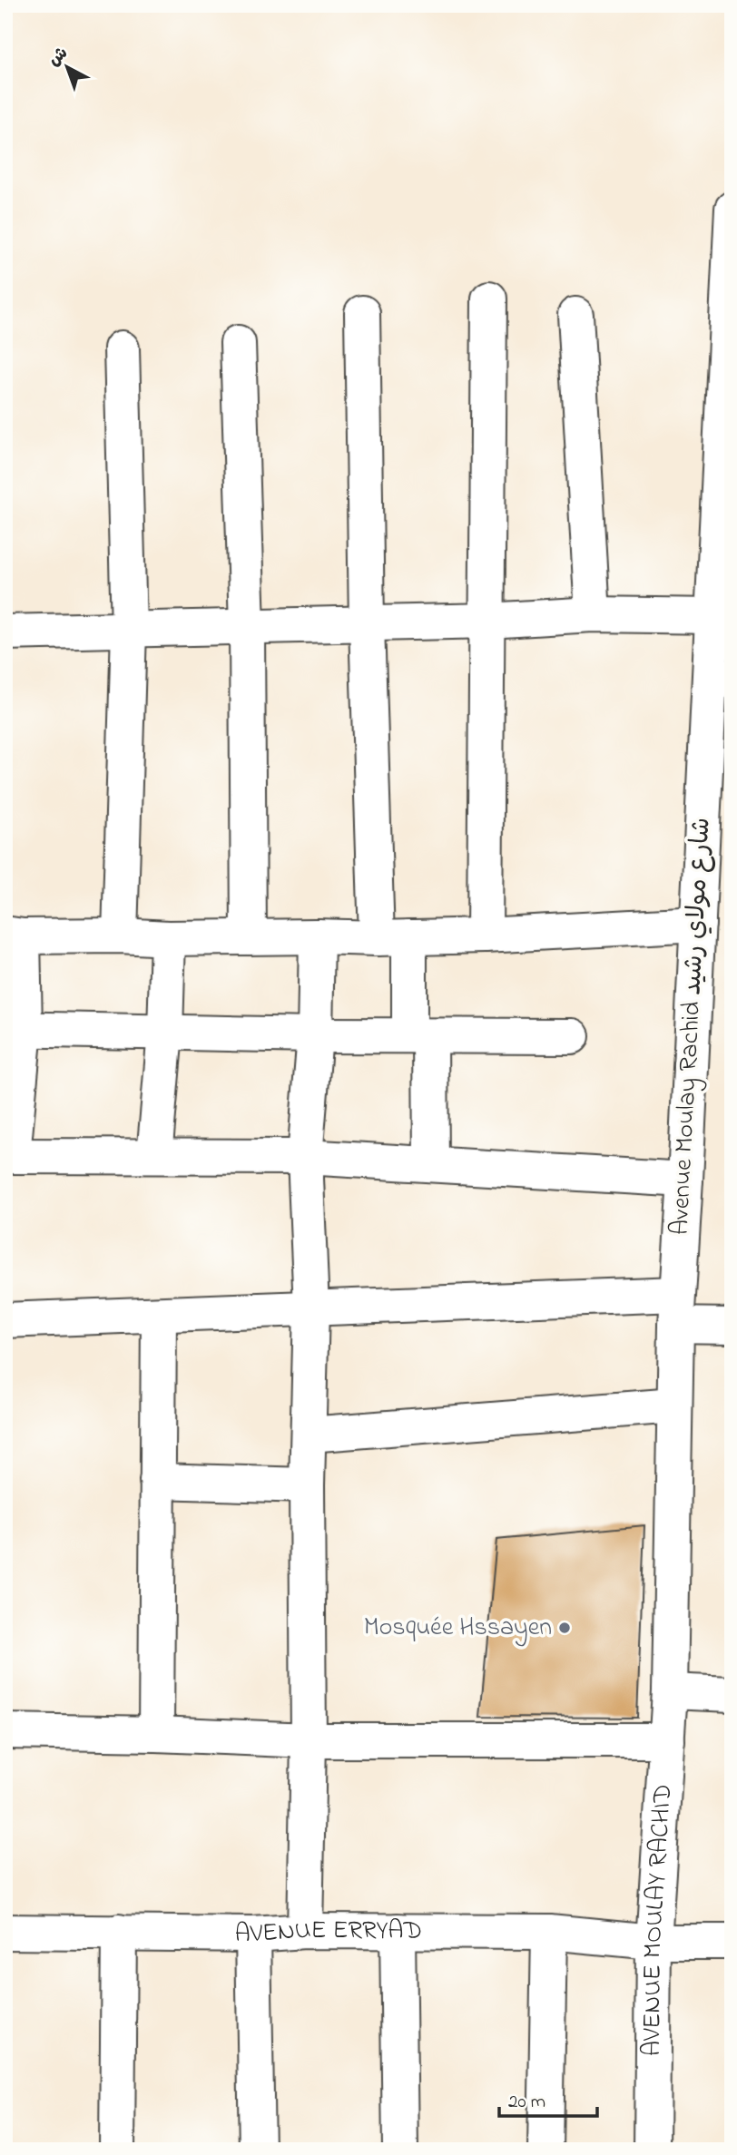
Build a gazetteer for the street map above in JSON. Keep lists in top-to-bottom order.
{
  "streets": {
    "street": ["Avenue Moulay Rachid شارع مولاي رشيد", "AVENUE MOULAY RACHID", "AVENUE ERRYAD"]
  },
  "crossings": [
    ["Avenue Moulay Rachid شارع مولاي رشيد", "AVENUE MOULAY RACHID"],
    ["AVENUE MOULAY RACHID", "AVENUE ERRYAD"]
  ],
  "places": ["Mosquée Hssayen"],
  "scale_bar": "20 m",
  "north": "top left"
}
